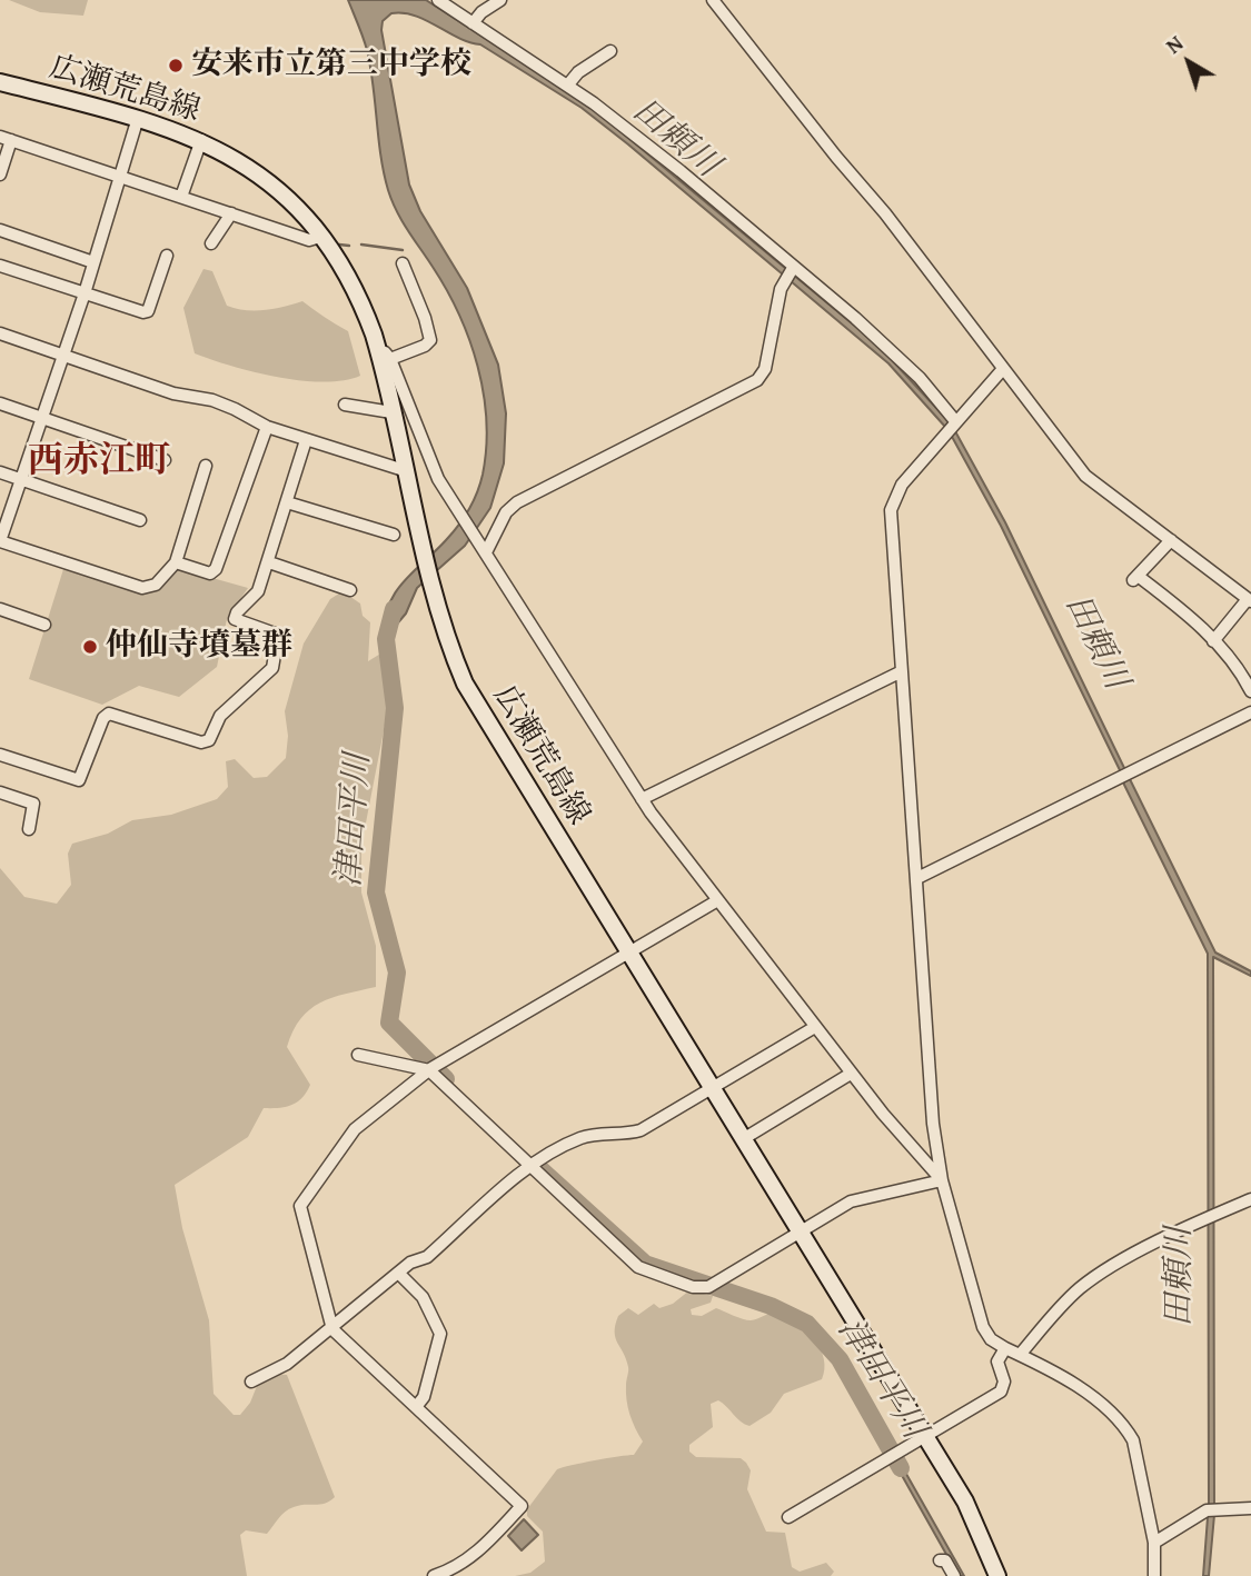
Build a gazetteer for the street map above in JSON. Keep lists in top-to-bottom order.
{
  "streets": {
    "main road": ["広瀬荒島線"]
  },
  "districts": ["西赤江町"],
  "water": ["田頼川", "津田平川"],
  "places": ["安来市立第三中学校", "仲仙寺墳墓群"],
  "north": "top left"
}
